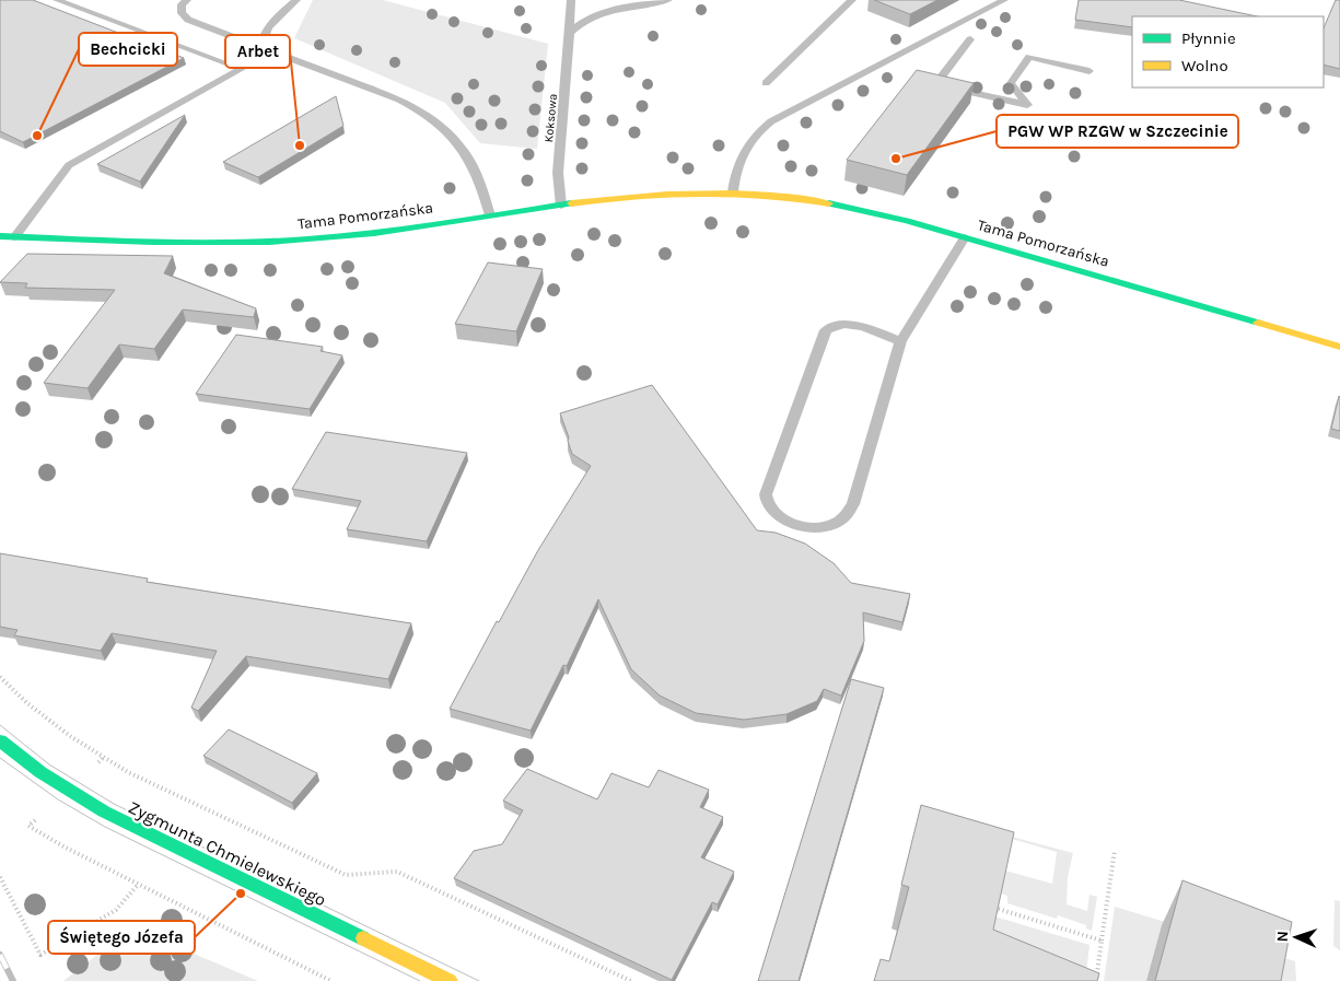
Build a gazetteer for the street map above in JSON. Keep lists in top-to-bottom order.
{
  "streets": {
    "street": ["Tama Pomorzańska", "Zygmunta Chmielewskiego"],
    "lane": ["Koksowa"]
  },
  "crossings": [
    ["Koksowa", "Tama Pomorzańska"]
  ],
  "places": [
    "Bechcicki",
    "Arbet",
    "PGW WP RZGW w Szczecinie",
    "Świętego Józefa"
  ],
  "legend": ["Płynnie", "Wolno"],
  "north": "left"
}
